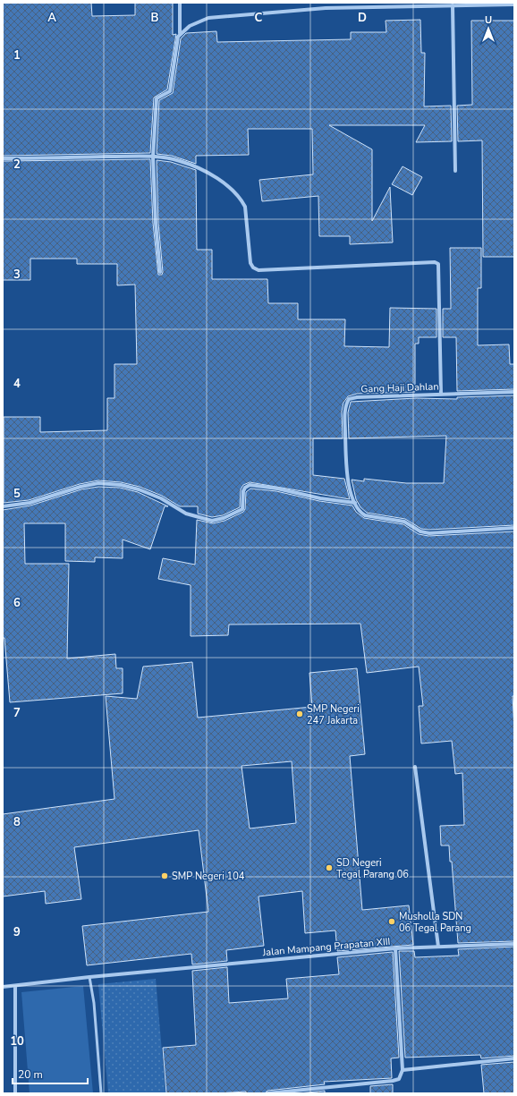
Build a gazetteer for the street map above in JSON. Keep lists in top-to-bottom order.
{
  "streets": {
    "street": ["Gang Haji Dahlan", "Jalan Mampang Prapatan XIII"]
  },
  "places": [
    "SMP Negeri 247 Jakarta",
    "SD Negeri Tegal Parang 06",
    "SMP Negeri 104",
    "Musholla SDN 06 Tegal Parang"
  ],
  "scale_bar": "20 m",
  "north": "top",
  "grid": {
    "columns": [
      "A",
      "B",
      "C",
      "D"
    ],
    "rows": [
      "1",
      "2",
      "3",
      "4",
      "5",
      "6",
      "7",
      "8",
      "9",
      "10"
    ]
  }
}
